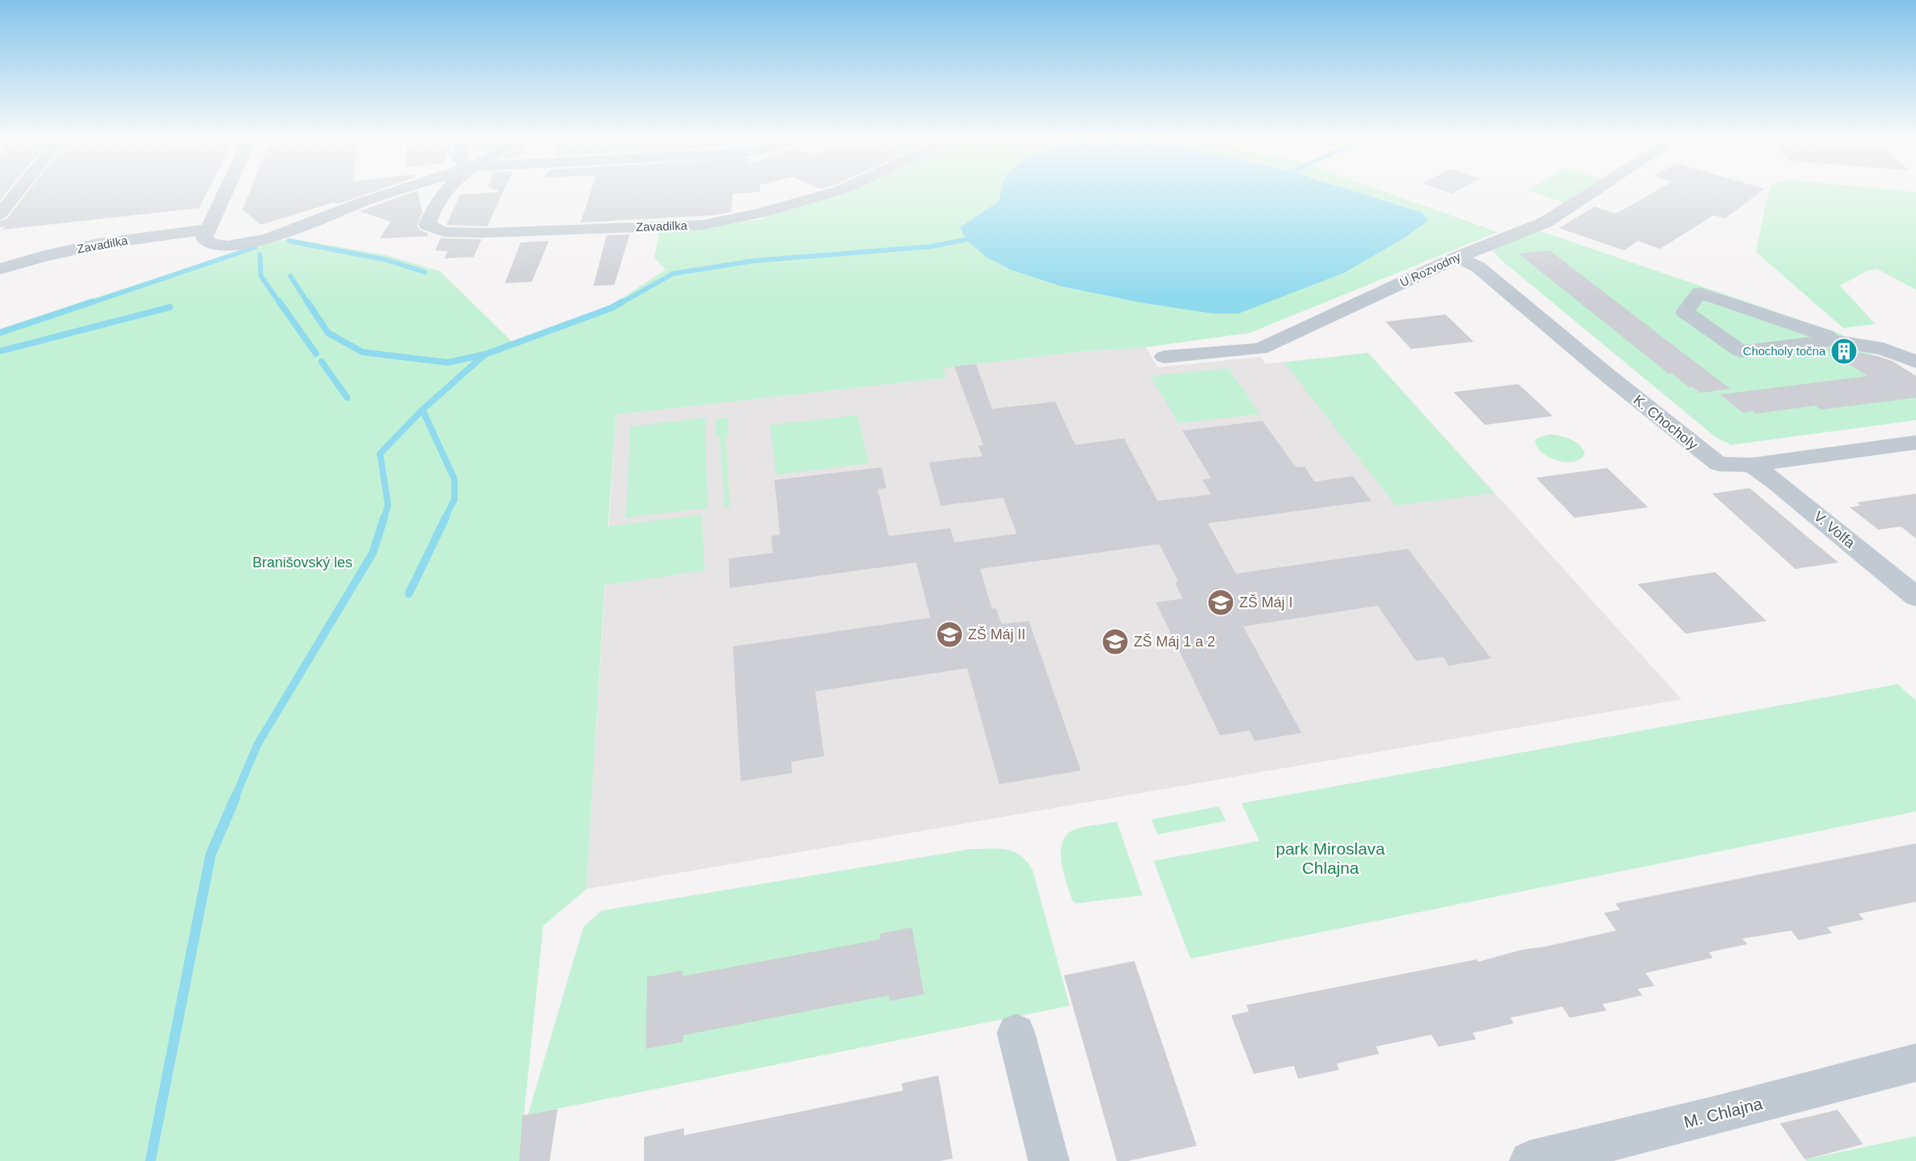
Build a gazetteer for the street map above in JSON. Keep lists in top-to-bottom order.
{
  "streets": {
    "street": [
      "Zavadilka",
      "U Rozvodny",
      "K. Chocholy",
      "V. Volfa",
      "M. Chlajna"
    ]
  },
  "crossings": [
    ["U Rozvodny", "K. Chocholy"],
    ["K. Chocholy", "V. Volfa"]
  ],
  "parks": ["Branišovský les", "park Miroslava Chlajna"],
  "places": {
    "building": ["Chocholy točna"],
    "school or university": ["ZŠ Máj I", "ZŠ Máj II", "ZŠ Máj 1 a 2"]
  }
}
